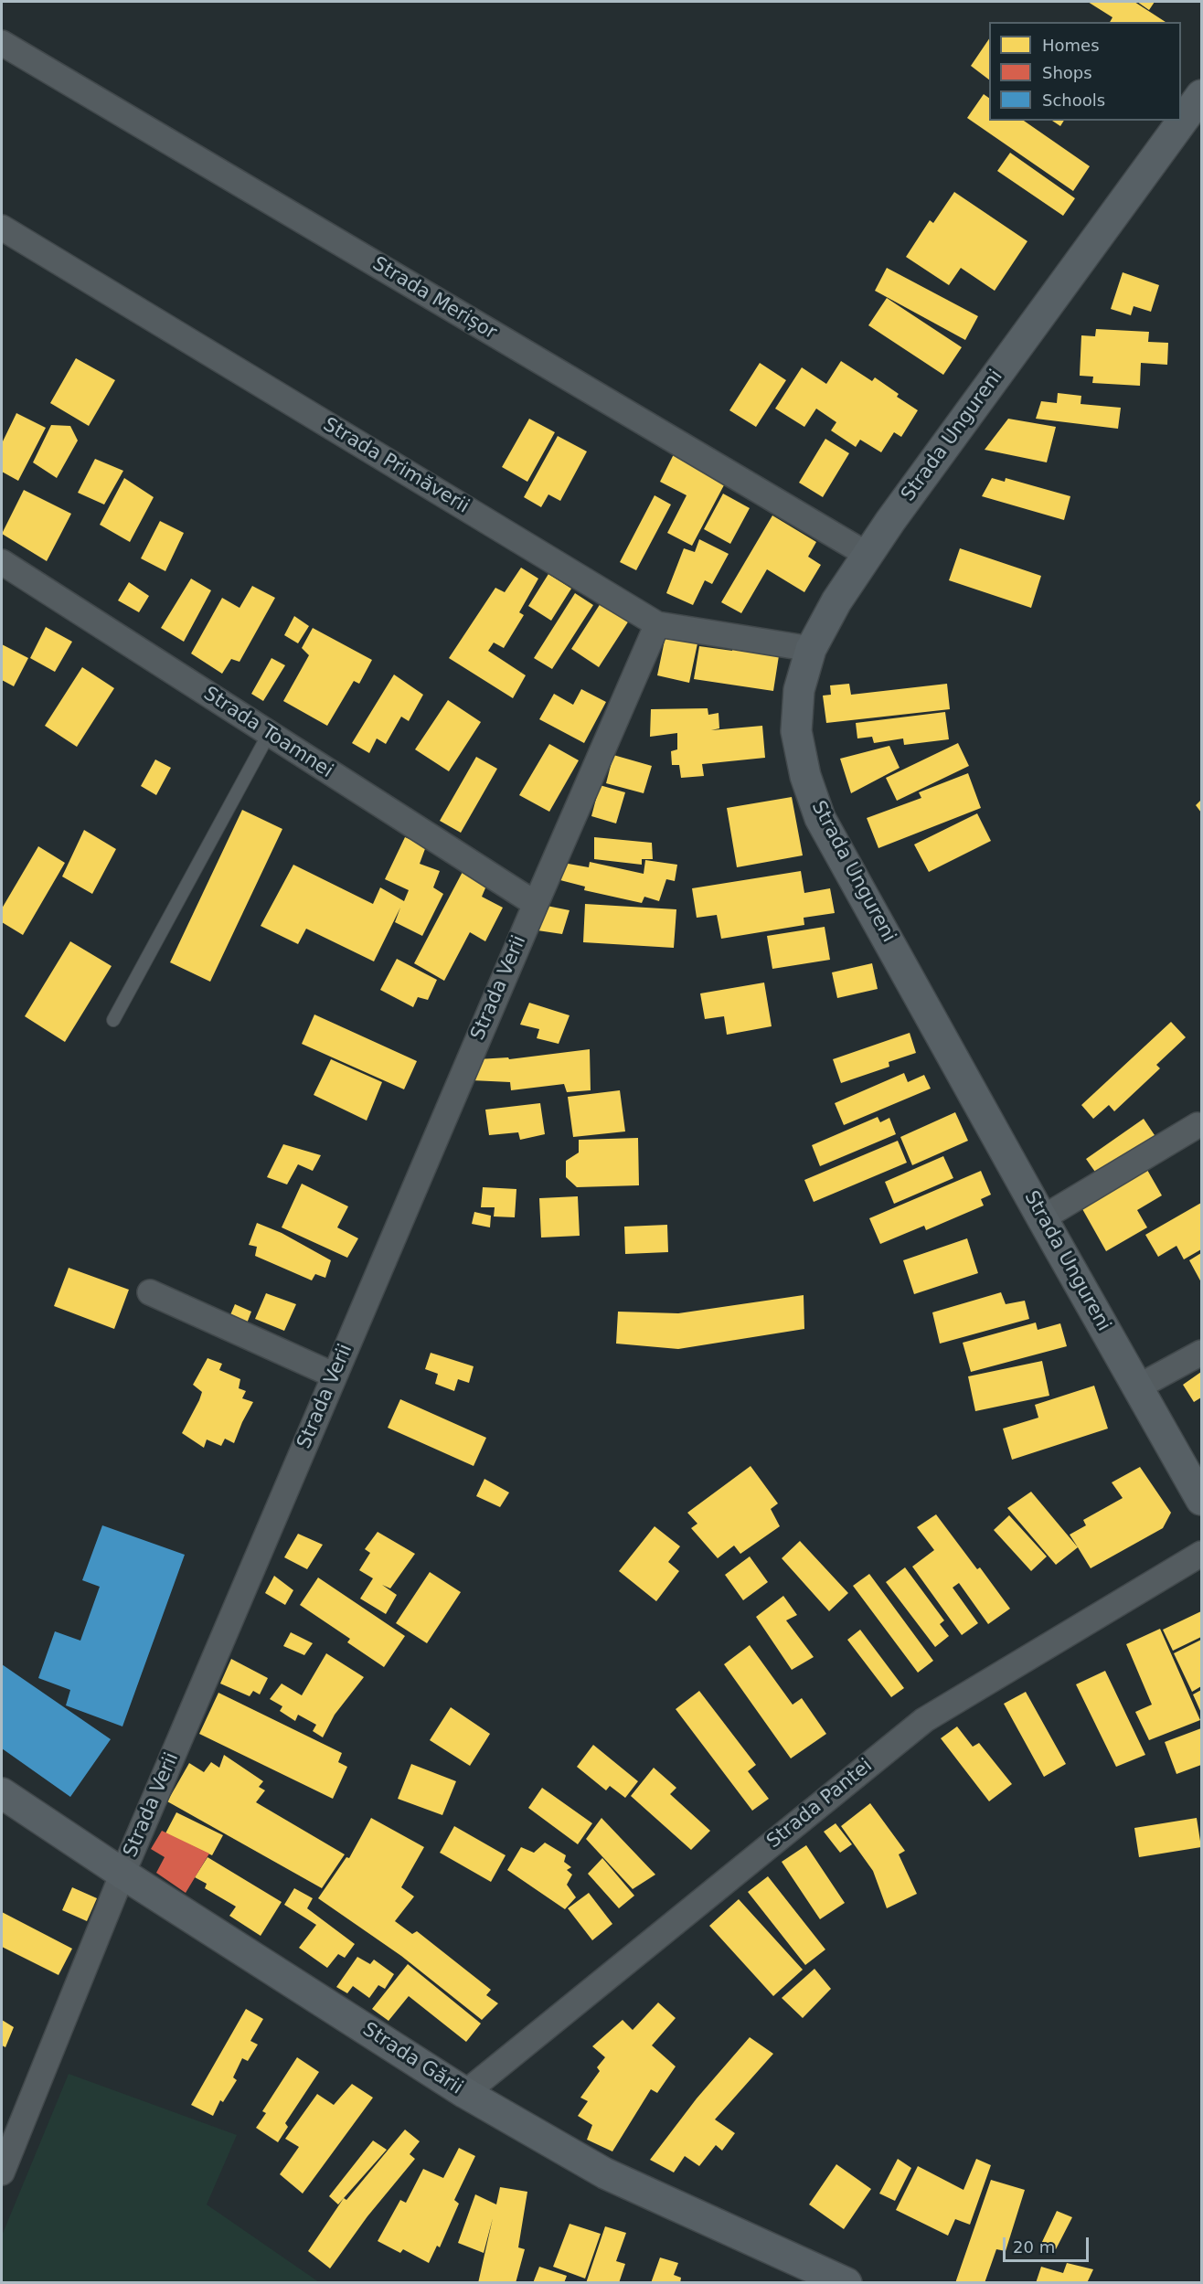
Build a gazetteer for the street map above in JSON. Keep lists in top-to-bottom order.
{
  "streets": {
    "main road": ["Strada Ungureni", "Strada Gării"],
    "street": [
      "Strada Merișor",
      "Strada Primăverii",
      "Strada Toamnei",
      "Strada Verii",
      "Strada Pantei"
    ]
  },
  "crossings": [
    ["Strada Merișor", "Strada Ungureni"],
    ["Strada Ungureni", "Strada Primăverii"],
    ["Strada Primăverii", "Strada Verii"],
    ["Strada Toamnei", "Strada Verii"],
    ["Strada Verii", "Strada Gării"],
    ["Strada Pantei", "Strada Gării"]
  ],
  "legend": ["Homes", "Shops", "Schools"],
  "scale_bar": "20 m"
}
